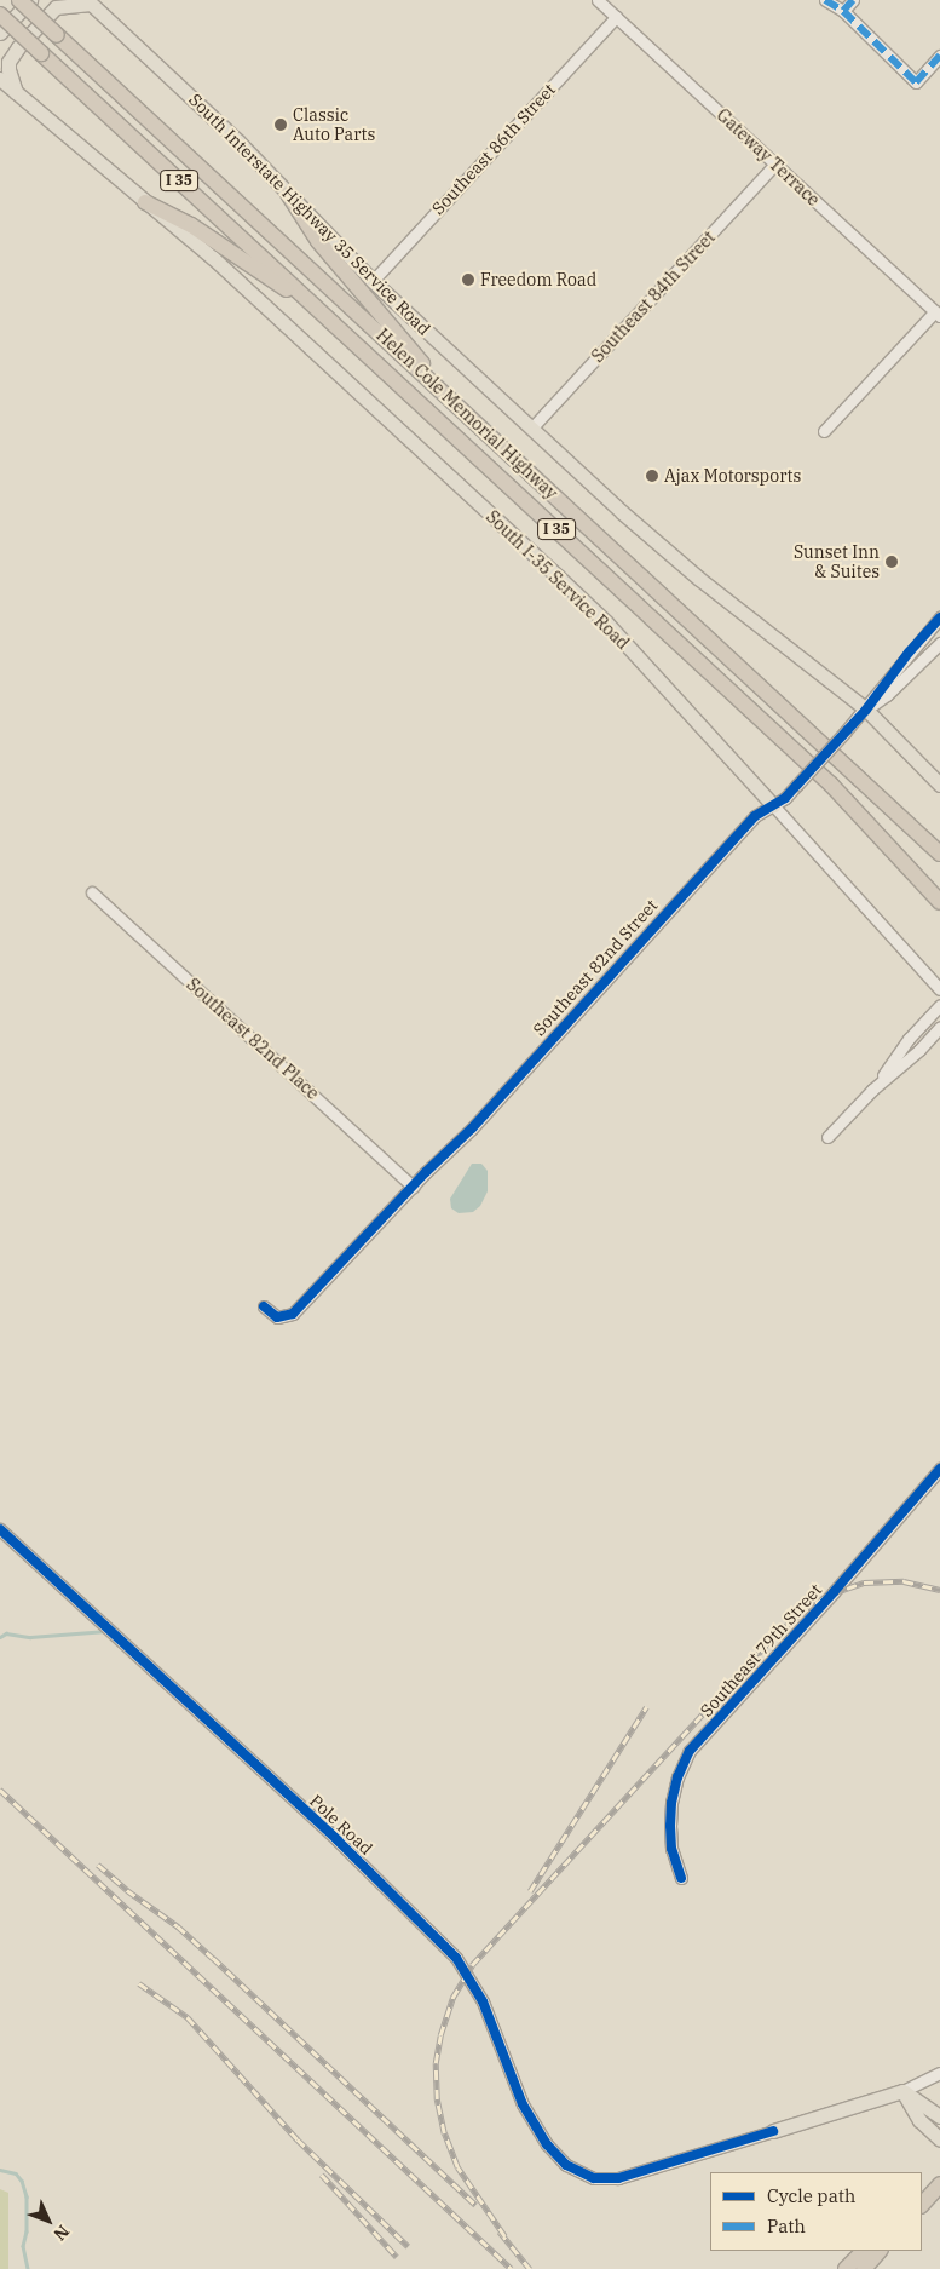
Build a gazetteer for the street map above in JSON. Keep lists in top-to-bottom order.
{
  "streets": {
    "highway": ["I 35", "Helen Cole Memorial Highway"],
    "main road": ["South Interstate Highway 35 Service Road", "South I-35 Service Road"],
    "street": [
      "Southeast 86th Street",
      "Gateway Terrace",
      "Southeast 84th Street",
      "Southeast 82nd Street",
      "Southeast 82nd Place",
      "Southeast 79th Street",
      "Pole Road"
    ]
  },
  "crossings": [
    ["Southeast 86th Street", "Gateway Terrace"],
    ["Southeast 86th Street", "South Interstate Highway 35 Service Road"],
    ["Gateway Terrace", "Southeast 84th Street"],
    ["I 35", "Helen Cole Memorial Highway"],
    ["South Interstate Highway 35 Service Road", "Southeast 84th Street"],
    ["South I-35 Service Road", "Southeast 82nd Street"],
    ["Southeast 82nd Street", "Southeast 82nd Place"]
  ],
  "places": [
    "Classic Auto Parts",
    "Freedom Road",
    "Ajax Motorsports",
    "Sunset Inn & Suites"
  ],
  "legend": ["Cycle path", "Path"],
  "north": "bottom right"
}
